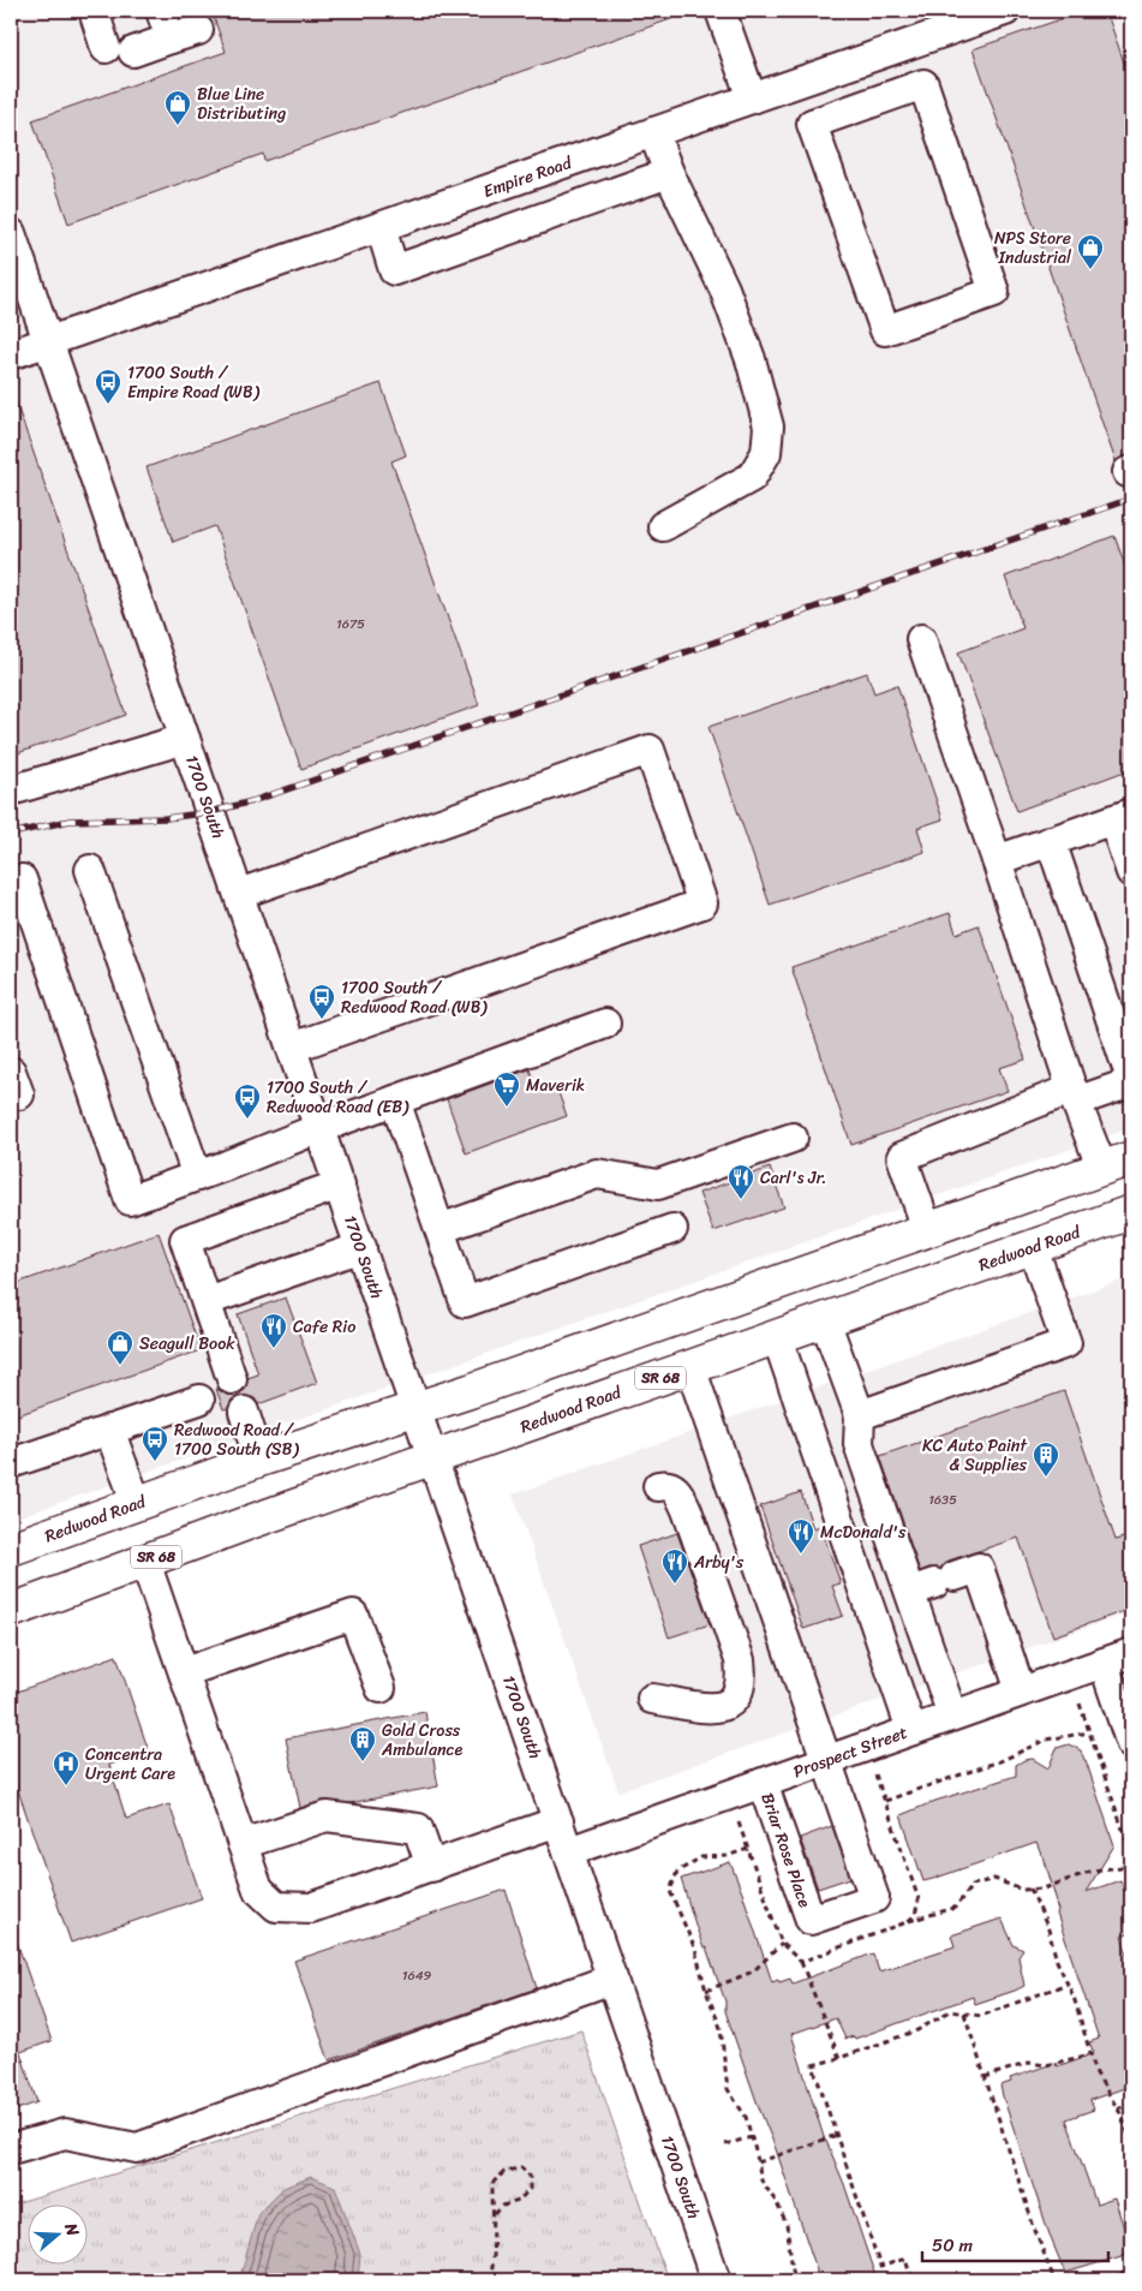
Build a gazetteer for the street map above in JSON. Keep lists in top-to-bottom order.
{
  "streets": {
    "main road": ["Redwood Road", "SR 68"],
    "street": [
      "Empire Road",
      "1700 South",
      "Prospect Street",
      "Briar Rose Place"
    ]
  },
  "crossings": [
    ["Empire Road", "1700 South"],
    ["1700 South", "Redwood Road"],
    ["1700 South", "Prospect Street"],
    ["Prospect Street", "Briar Rose Place"]
  ],
  "places": {
    "shop": ["Blue Line Distributing", "NPS Store Industrial", "Seagull Book"],
    "bus stop": [
      "1700 South / Empire Road (WB)",
      "1700 South / Redwood Road (WB)",
      "1700 South / Redwood Road (EB)",
      "Redwood Road / 1700 South (SB)"
    ],
    "supermarket": ["Maverik"],
    "restaurant": [
      "Carl's Jr.",
      "Cafe Rio",
      "McDonald's",
      "Arby's"
    ],
    "building": ["KC Auto Paint & Supplies", "Gold Cross Ambulance"],
    "hospital": ["Concentra Urgent Care"]
  },
  "house_numbers": ["1675", "1635", "1649"],
  "scale_bar": "50 m",
  "north": "right"
}
